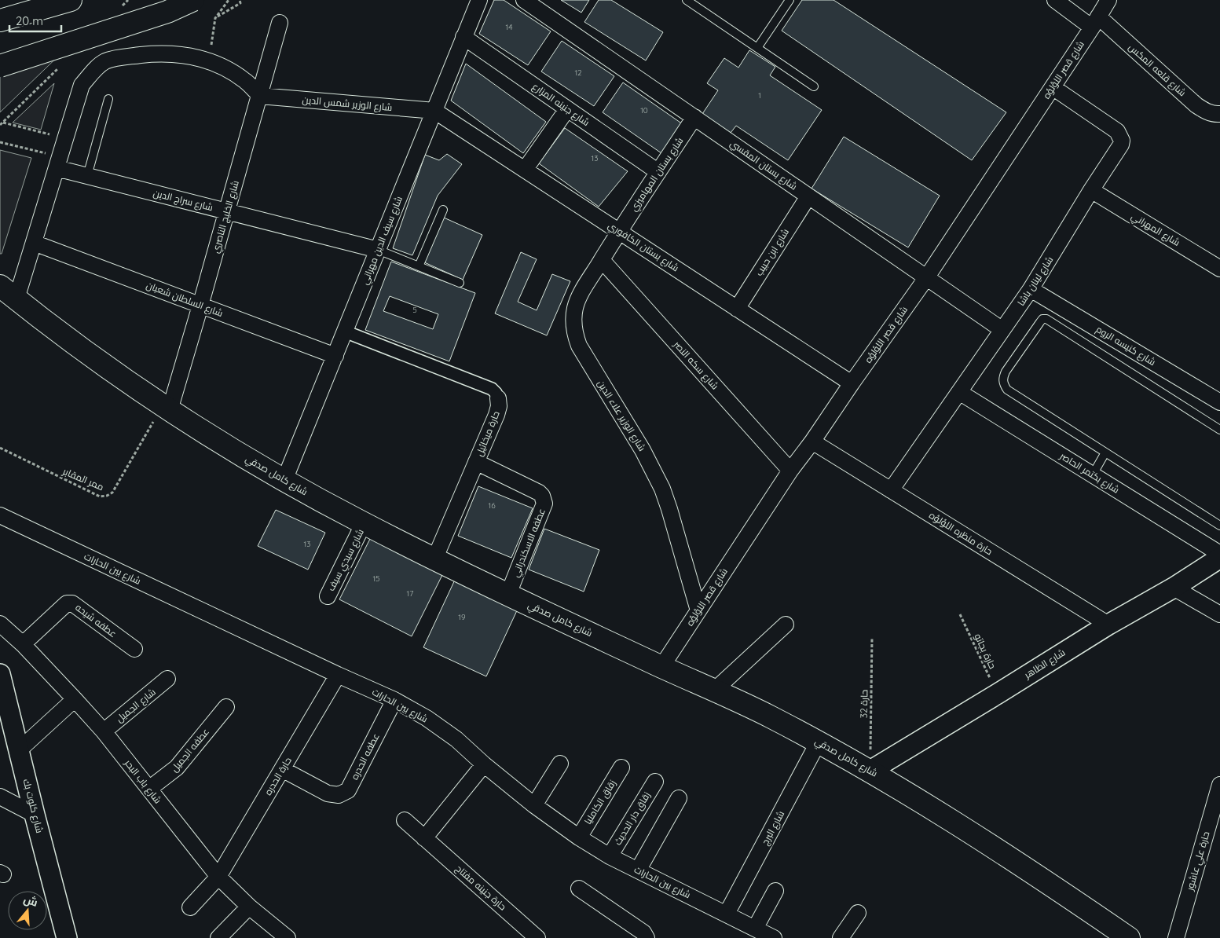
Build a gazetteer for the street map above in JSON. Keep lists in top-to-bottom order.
{
  "streets": {
    "main road": ["شارع كامل صدقي"],
    "street": [
      "شارع قصر اللؤلؤه",
      "شارع قلعه المكس",
      "شارع الوزير شمس الدين",
      "شارع جنينه المزارع",
      "شارع بستان المقسي",
      "شارع بستان المهاميزي",
      "شارع سراج الدين",
      "شارع الخليج الناصري",
      "شارع المهراني",
      "شارع سيف الدين مهراني",
      "شارع بستان الكافوري",
      "شارع ابن حبيب",
      "شارع لينان باشا",
      "شارع السلطان شعبان",
      "شارع كنيسه الروم",
      "شارع سكه النصر",
      "شارع الوزير علاء الدين",
      "حارة ميخائيل",
      "شارع بكتمر الحاصر",
      "حارة منظره اللؤلؤه",
      "عطفه الاسكندراني",
      "شارع سيدي سيف",
      "شارع بين الحارات",
      "عطفه شيحه",
      "شارع الظاهر",
      "شارع الجميل",
      "عطفه الجميل",
      "عطفه الحدره",
      "حارة الحدره",
      "شارع باب البحر",
      "زقاق الكامليا",
      "شارع كلوت بك",
      "زقاق دار الحديث",
      "شارع البرج",
      "حارة علي عاشور",
      "حارة جنينه مفتاح"
    ],
    "path": ["ممر المقابر", "حارة بجاتو", "حارة 32"]
  },
  "crossings": [
    ["شارع قصر اللؤلؤه", "شارع قلعه المكس"],
    ["شارع قصر اللؤلؤه", "شارع بستان المقسي"],
    ["شارع قصر اللؤلؤه", "شارع بستان الكافوري"],
    ["شارع قصر اللؤلؤه", "شارع لينان باشا"],
    ["شارع قصر اللؤلؤه", "شارع سكه النصر"],
    ["شارع قصر اللؤلؤه", "شارع الوزير علاء الدين"],
    ["شارع قصر اللؤلؤه", "شارع كامل صدقي"],
    ["شارع قصر اللؤلؤه", "حارة منظره اللؤلؤه"],
    ["شارع الوزير شمس الدين", "شارع الخليج الناصري"],
    ["شارع الوزير شمس الدين", "شارع سيف الدين مهراني"],
    ["شارع الوزير شمس الدين", "شارع بستان الكافوري"],
    ["شارع جنينه المزارع", "شارع بستان المهاميزي"],
    ["شارع جنينه المزارع", "شارع سيف الدين مهراني"],
    ["شارع بستان المقسي", "شارع بستان المهاميزي"],
    ["شارع بستان المقسي", "شارع ابن حبيب"],
    ["شارع بستان المقسي", "شارع لينان باشا"],
    ["شارع بستان المهاميزي", "شارع بستان الكافوري"],
    ["شارع بستان المهاميزي", "شارع الوزير علاء الدين"],
    ["شارع سراج الدين", "شارع الخليج الناصري"],
    ["شارع سراج الدين", "شارع سيف الدين مهراني"],
    ["شارع الخليج الناصري", "شارع السلطان شعبان"],
    ["شارع الخليج الناصري", "شارع كامل صدقي"],
    ["شارع الخليج الناصري", "ممر المقابر"],
    ["شارع المهراني", "شارع لينان باشا"],
    ["شارع سيف الدين مهراني", "شارع بستان الكافوري"],
    ["شارع سيف الدين مهراني", "شارع السلطان شعبان"],
    ["شارع سيف الدين مهراني", "حارة ميخائيل"],
    ["شارع سيف الدين مهراني", "شارع كامل صدقي"],
    ["شارع بستان الكافوري", "شارع ابن حبيب"],
    ["شارع بستان الكافوري", "شارع الوزير علاء الدين"],
    ["شارع لينان باشا", "شارع كنيسه الروم"],
    ["شارع لينان باشا", "شارع بكتمر الحاصر"],
    ["شارع لينان باشا", "حارة منظره اللؤلؤه"],
    ["شارع سكه النصر", "شارع الوزير علاء الدين"],
    ["حارة ميخائيل", "شارع كامل صدقي"],
    ["حارة ميخائيل", "عطفه الاسكندراني"],
    ["شارع كامل صدقي", "ممر المقابر"],
    ["شارع كامل صدقي", "عطفه الاسكندراني"],
    ["شارع كامل صدقي", "شارع سيدي سيف"],
    ["شارع كامل صدقي", "شارع الظاهر"],
    ["شارع كامل صدقي", "حارة 32"],
    ["شارع كامل صدقي", "شارع البرج"],
    ["حارة منظره اللؤلؤه", "شارع الظاهر"],
    ["شارع بين الحارات", "عطفه الحدره"],
    ["شارع بين الحارات", "حارة الحدره"],
    ["شارع بين الحارات", "زقاق الكامليا"],
    ["شارع بين الحارات", "زقاق دار الحديث"],
    ["شارع بين الحارات", "شارع البرج"],
    ["عطفه شيحه", "شارع باب البحر"],
    ["حارة بجاتو", "شارع الظاهر"],
    ["شارع الظاهر", "حارة 32"],
    ["شارع الجميل", "شارع باب البحر"],
    ["عطفه الجميل", "شارع باب البحر"],
    ["عطفه الحدره", "حارة الحدره"],
    ["حارة الحدره", "شارع باب البحر"]
  ],
  "house_numbers": [
    "14",
    "12",
    "1",
    "10",
    "13",
    "5",
    "16",
    "13",
    "15",
    "17",
    "19"
  ],
  "scale_bar": "20 m",
  "north": "top"
}
